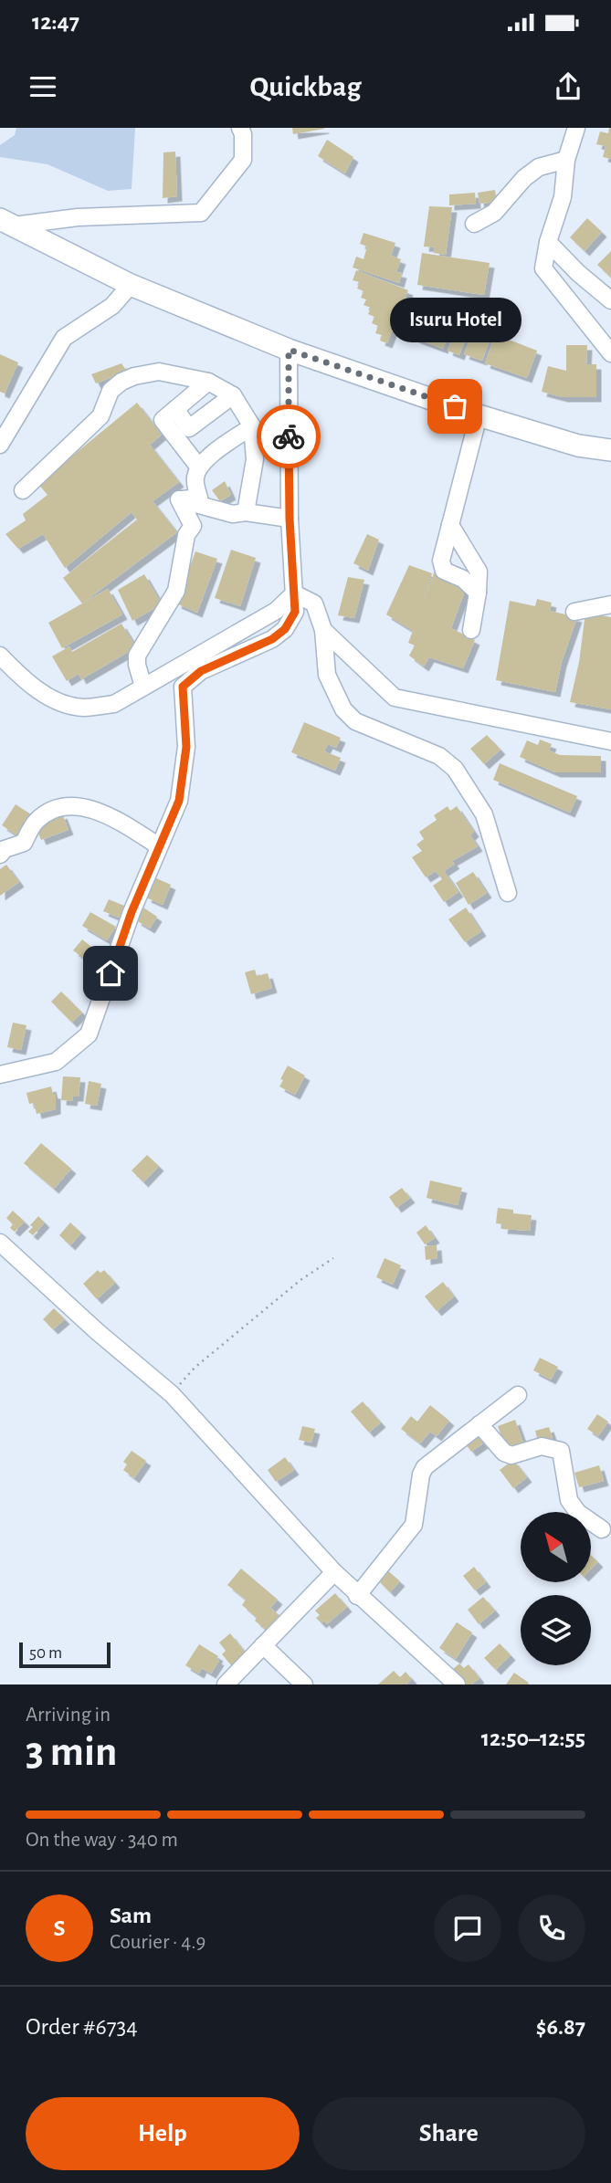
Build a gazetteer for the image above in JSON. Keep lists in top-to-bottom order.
{
  "places": ["Isuru Hotel"],
  "scale_bar": "50 m",
  "north": "top left",
  "page": {
    "status": "12:47",
    "header": "Quickbag",
    "bubble": "Isuru Hotel",
    "scale": "50 m",
    "heading": ["3 min", "Arriving in", "12:50–12:55"],
    "panel": [
      "Sam",
      "Courier · 4.9",
      "Order #6734",
      "$6.87"
    ],
    "bar": "On the way · 340 m",
    "round": "S",
    "buttons": ["Help", "Share"]
  }
}
